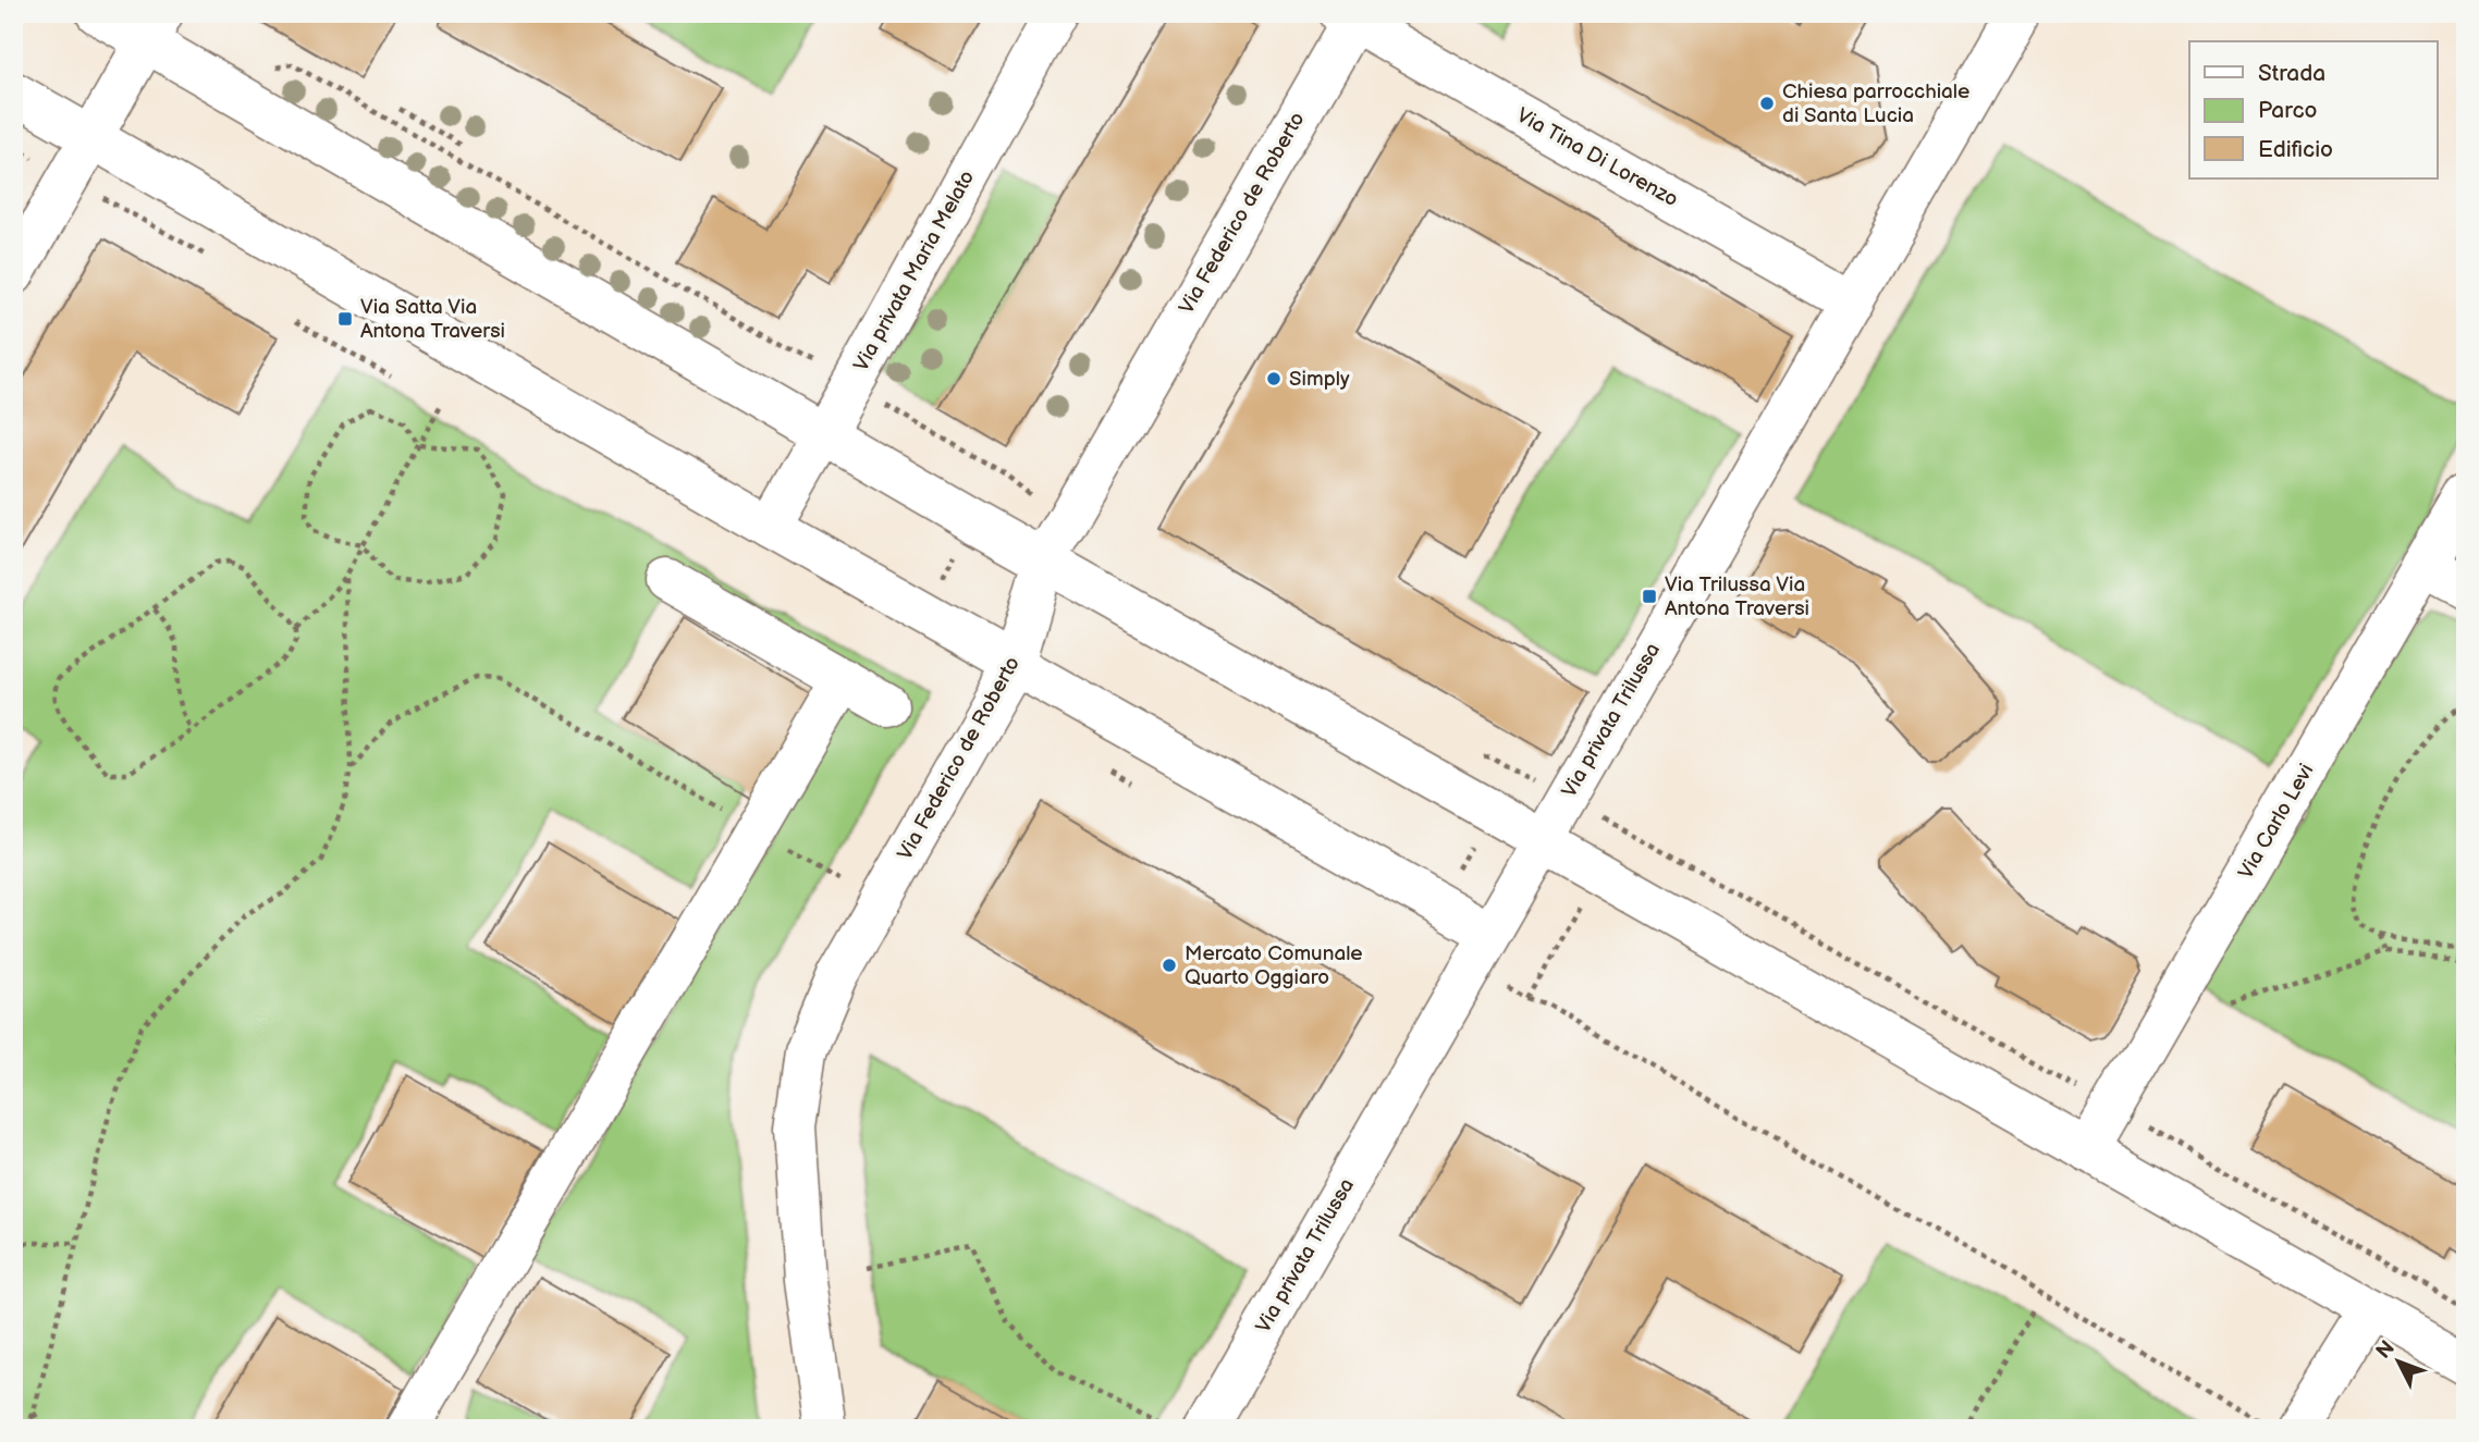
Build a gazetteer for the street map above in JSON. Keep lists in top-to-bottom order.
{
  "streets": {
    "street": [
      "Via Tina Di Lorenzo",
      "Via Federico de Roberto",
      "Via privata Maria Melato",
      "Via privata Trilussa",
      "Via Carlo Levi"
    ]
  },
  "crossings": [
    ["Via Tina Di Lorenzo", "Via Federico de Roberto"],
    ["Via Tina Di Lorenzo", "Via privata Trilussa"]
  ],
  "places": {
    "other": ["Chiesa parrocchiale di Santa Lucia", "Simply", "Mercato Comunale Quarto Oggiaro"],
    "transit": ["Via Satta Via Antona Traversi", "Via Trilussa Via Antona Traversi"]
  },
  "legend": ["Strada", "Parco", "Edificio"],
  "north": "top left"
}
